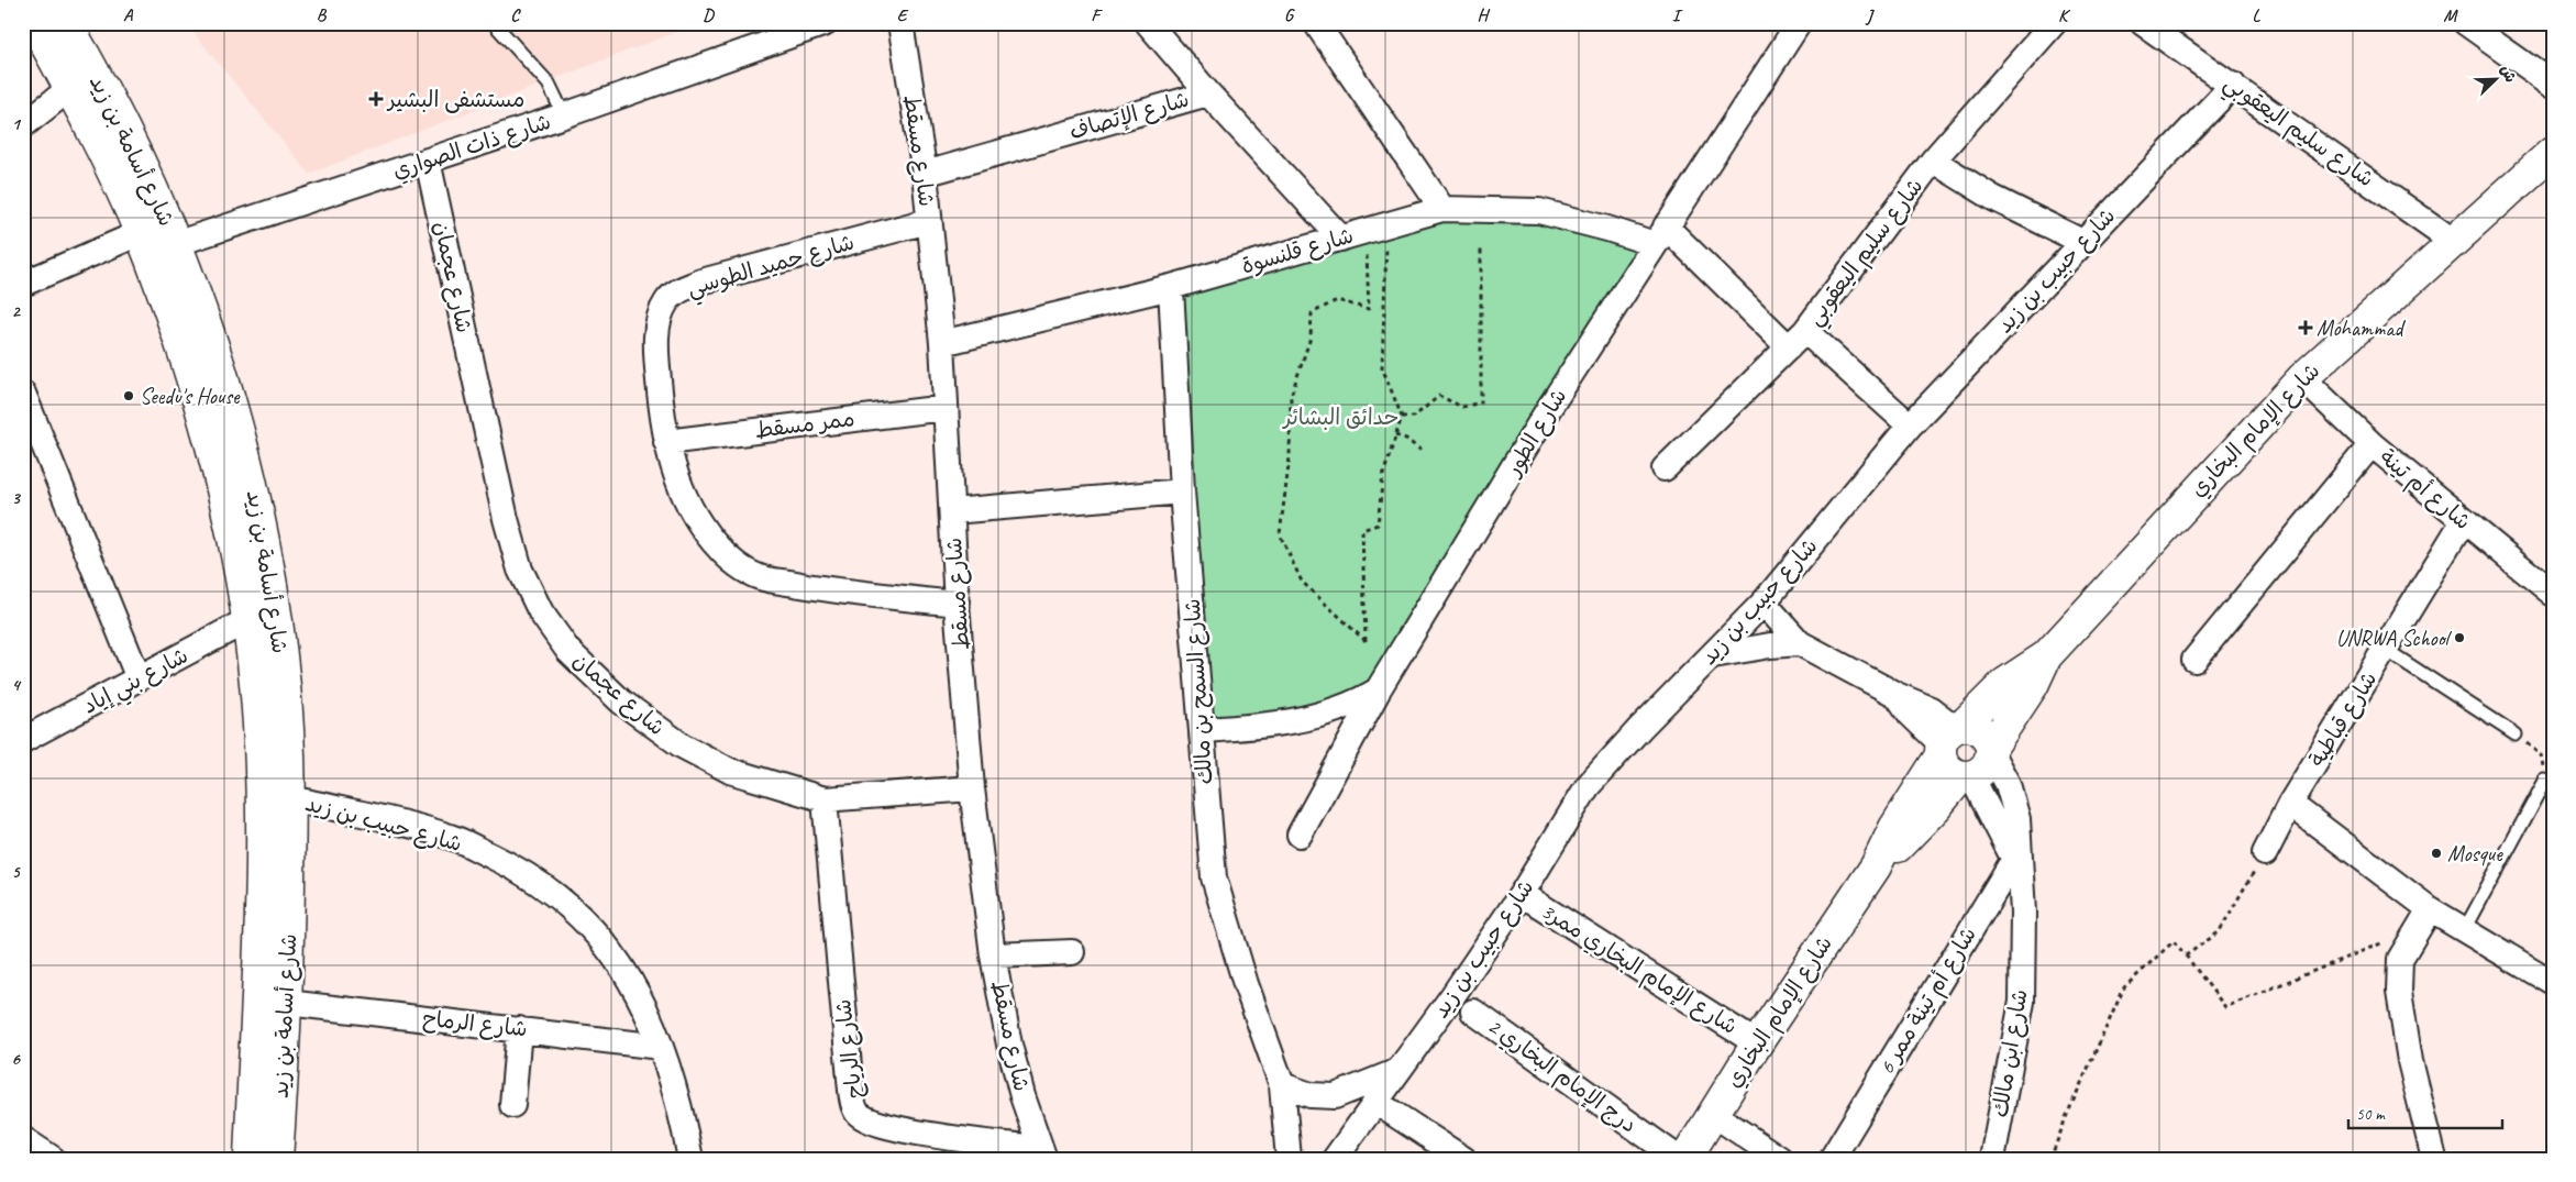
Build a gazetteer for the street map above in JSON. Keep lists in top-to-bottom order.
{
  "streets": {
    "main road": ["شارع أسامة بن زيد", "شارع الإمام البخاري"],
    "street": [
      "شارع الإتصاف",
      "شارع سليم اليعقوبي",
      "شارع ذات الصواري",
      "شارع مسقط",
      "شارع قلنسوة",
      "شارع حميد الطوسي",
      "شارع حبيب بن زيد",
      "شارع عجمان",
      "ممر مسقط",
      "شارع الطور",
      "شارع أم تينة",
      "شارع بني إياد",
      "شارع السمح بن مالك",
      "شارع قباطية",
      "شارع الإمام البخاري ممر3",
      "شارع أم تينة ممر 6",
      "شارع الرماح",
      "شارع الرياح",
      "شارع ابن مالك",
      "درج الإمام البخاري 2"
    ]
  },
  "crossings": [
    ["شارع الإتصاف", "شارع مسقط"],
    ["شارع الإتصاف", "شارع قلنسوة"],
    ["شارع سليم اليعقوبي", "شارع حبيب بن زيد"],
    ["شارع سليم اليعقوبي", "شارع الإمام البخاري"],
    ["شارع ذات الصواري", "شارع أسامة بن زيد"],
    ["شارع ذات الصواري", "شارع عجمان"],
    ["شارع أسامة بن زيد", "شارع حبيب بن زيد"],
    ["شارع أسامة بن زيد", "شارع بني إياد"],
    ["شارع أسامة بن زيد", "شارع الرماح"],
    ["شارع مسقط", "شارع قلنسوة"],
    ["شارع مسقط", "شارع حميد الطوسي"],
    ["شارع مسقط", "شارع عجمان"],
    ["شارع مسقط", "ممر مسقط"],
    ["شارع مسقط", "شارع الرياح"],
    ["شارع قلنسوة", "شارع الطور"],
    ["شارع قلنسوة", "شارع السمح بن مالك"],
    ["شارع حميد الطوسي", "ممر مسقط"],
    ["شارع حبيب بن زيد", "شارع الإمام البخاري ممر3"],
    ["شارع حبيب بن زيد", "شارع الرماح"],
    ["شارع عجمان", "شارع الرياح"],
    ["شارع الإمام البخاري", "شارع أم تينة"],
    ["شارع الإمام البخاري", "شارع الإمام البخاري ممر3"],
    ["شارع الإمام البخاري", "شارع ابن مالك"],
    ["شارع الطور", "شارع السمح بن مالك"],
    ["شارع أم تينة", "شارع قباطية"],
    ["شارع أم تينة ممر 6", "شارع ابن مالك"]
  ],
  "parks": ["حدائق البشائر"],
  "places": {
    "health": ["مستشفى البشير", "Mohammad"],
    "other": ["Seedu's House", "UNRWA School", "Mosque"]
  },
  "scale_bar": "50 m",
  "north": "top right",
  "grid": {
    "columns": [
      "A",
      "B",
      "C",
      "D",
      "E",
      "F",
      "G",
      "H",
      "I",
      "J",
      "K",
      "L",
      "M"
    ],
    "rows": [
      "1",
      "2",
      "3",
      "4",
      "5",
      "6"
    ]
  }
}
